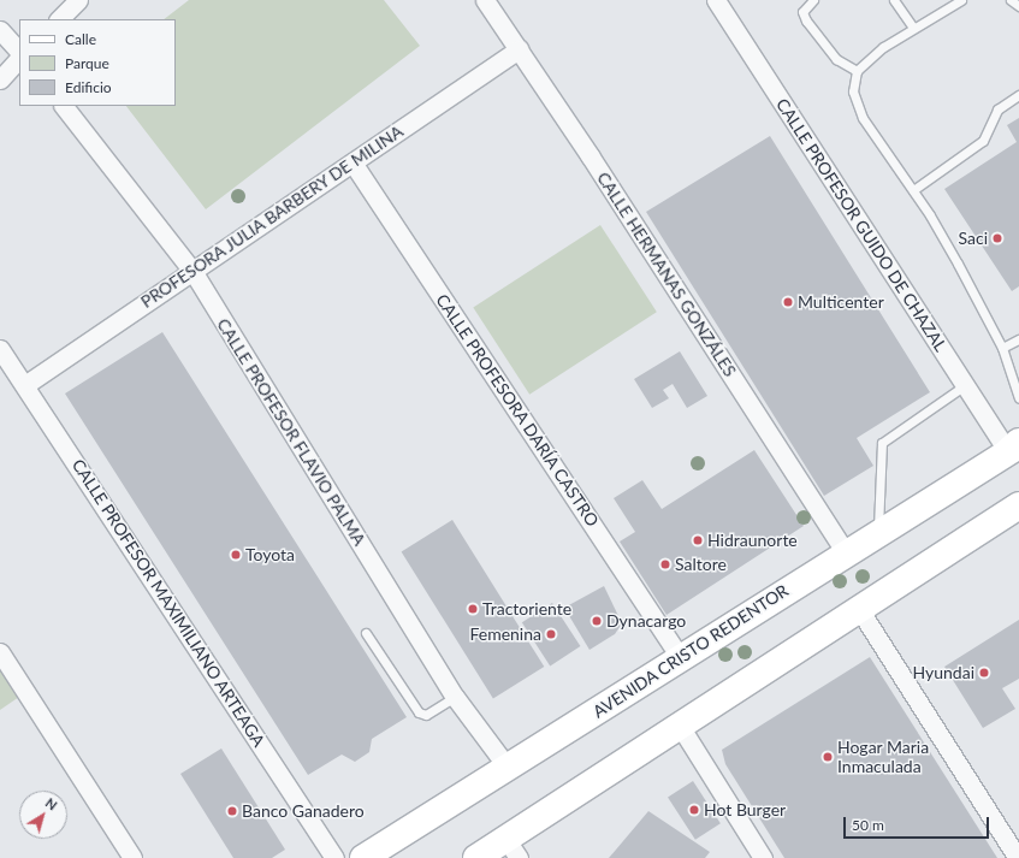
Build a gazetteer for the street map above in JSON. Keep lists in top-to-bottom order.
{
  "streets": {
    "main road": ["AVENIDA CRISTO REDENTOR"],
    "street": [
      "PROFESORA JULIA BARBERY DE MILINA",
      "CALLE PROFESOR GUIDO DE CHAZAL",
      "CALLE HERMANAS GONZÁLES",
      "CALLE PROFESORA DARÍA CASTRO",
      "CALLE PROFESOR FLAVIO PALMA",
      "CALLE PROFESOR MAXIMILIANO ARTEAGA"
    ]
  },
  "crossings": [
    ["PROFESORA JULIA BARBERY DE MILINA", "CALLE HERMANAS GONZÁLES"],
    ["PROFESORA JULIA BARBERY DE MILINA", "CALLE PROFESORA DARÍA CASTRO"],
    ["PROFESORA JULIA BARBERY DE MILINA", "CALLE PROFESOR FLAVIO PALMA"],
    ["PROFESORA JULIA BARBERY DE MILINA", "CALLE PROFESOR MAXIMILIANO ARTEAGA"],
    ["CALLE PROFESOR GUIDO DE CHAZAL", "AVENIDA CRISTO REDENTOR"],
    ["CALLE HERMANAS GONZÁLES", "AVENIDA CRISTO REDENTOR"],
    ["CALLE PROFESORA DARÍA CASTRO", "AVENIDA CRISTO REDENTOR"],
    ["CALLE PROFESOR FLAVIO PALMA", "AVENIDA CRISTO REDENTOR"]
  ],
  "places": [
    "Saci",
    "Multicenter",
    "Hidraunorte",
    "Toyota",
    "Saltore",
    "Tractoriente",
    "Dynacargo",
    "Femenina",
    "Hyundai",
    "Hogar Maria Inmaculada",
    "Hot Burger",
    "Banco Ganadero"
  ],
  "legend": ["Calle", "Parque", "Edificio"],
  "scale_bar": "50 m",
  "north": "top right"
}
